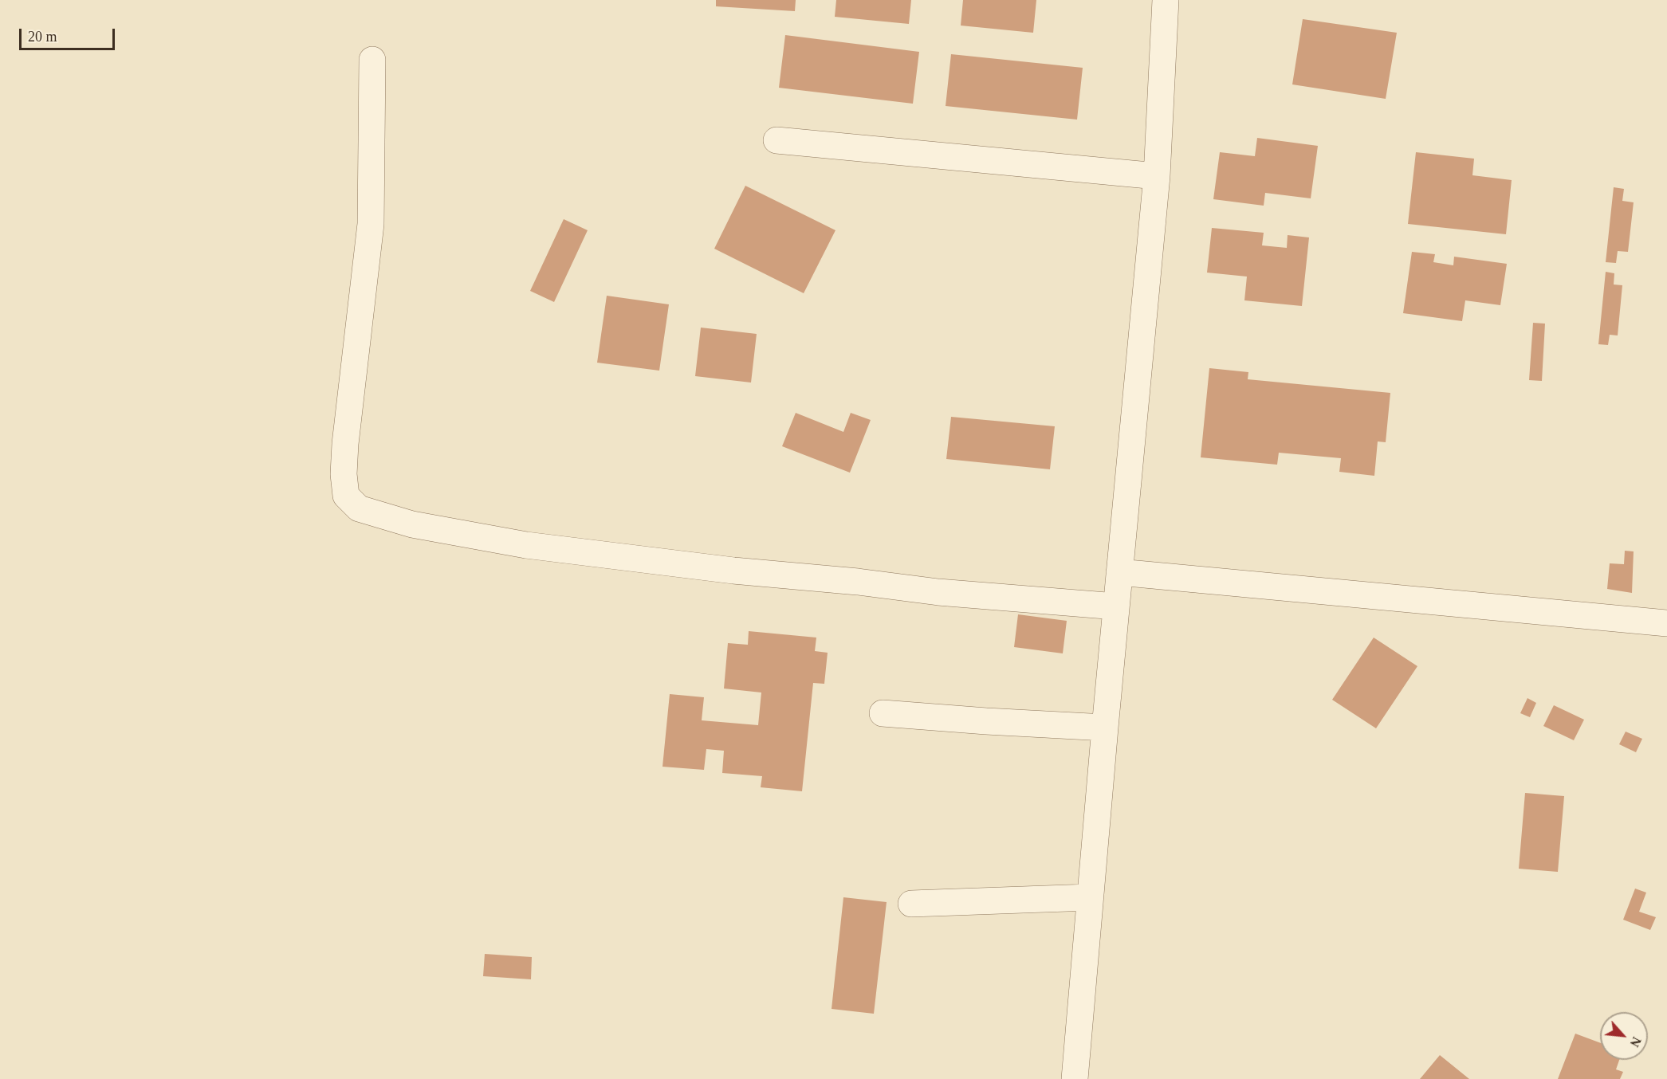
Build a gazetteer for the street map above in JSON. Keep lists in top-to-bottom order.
{
  "scale_bar": "20 m",
  "north": "bottom right"
}
